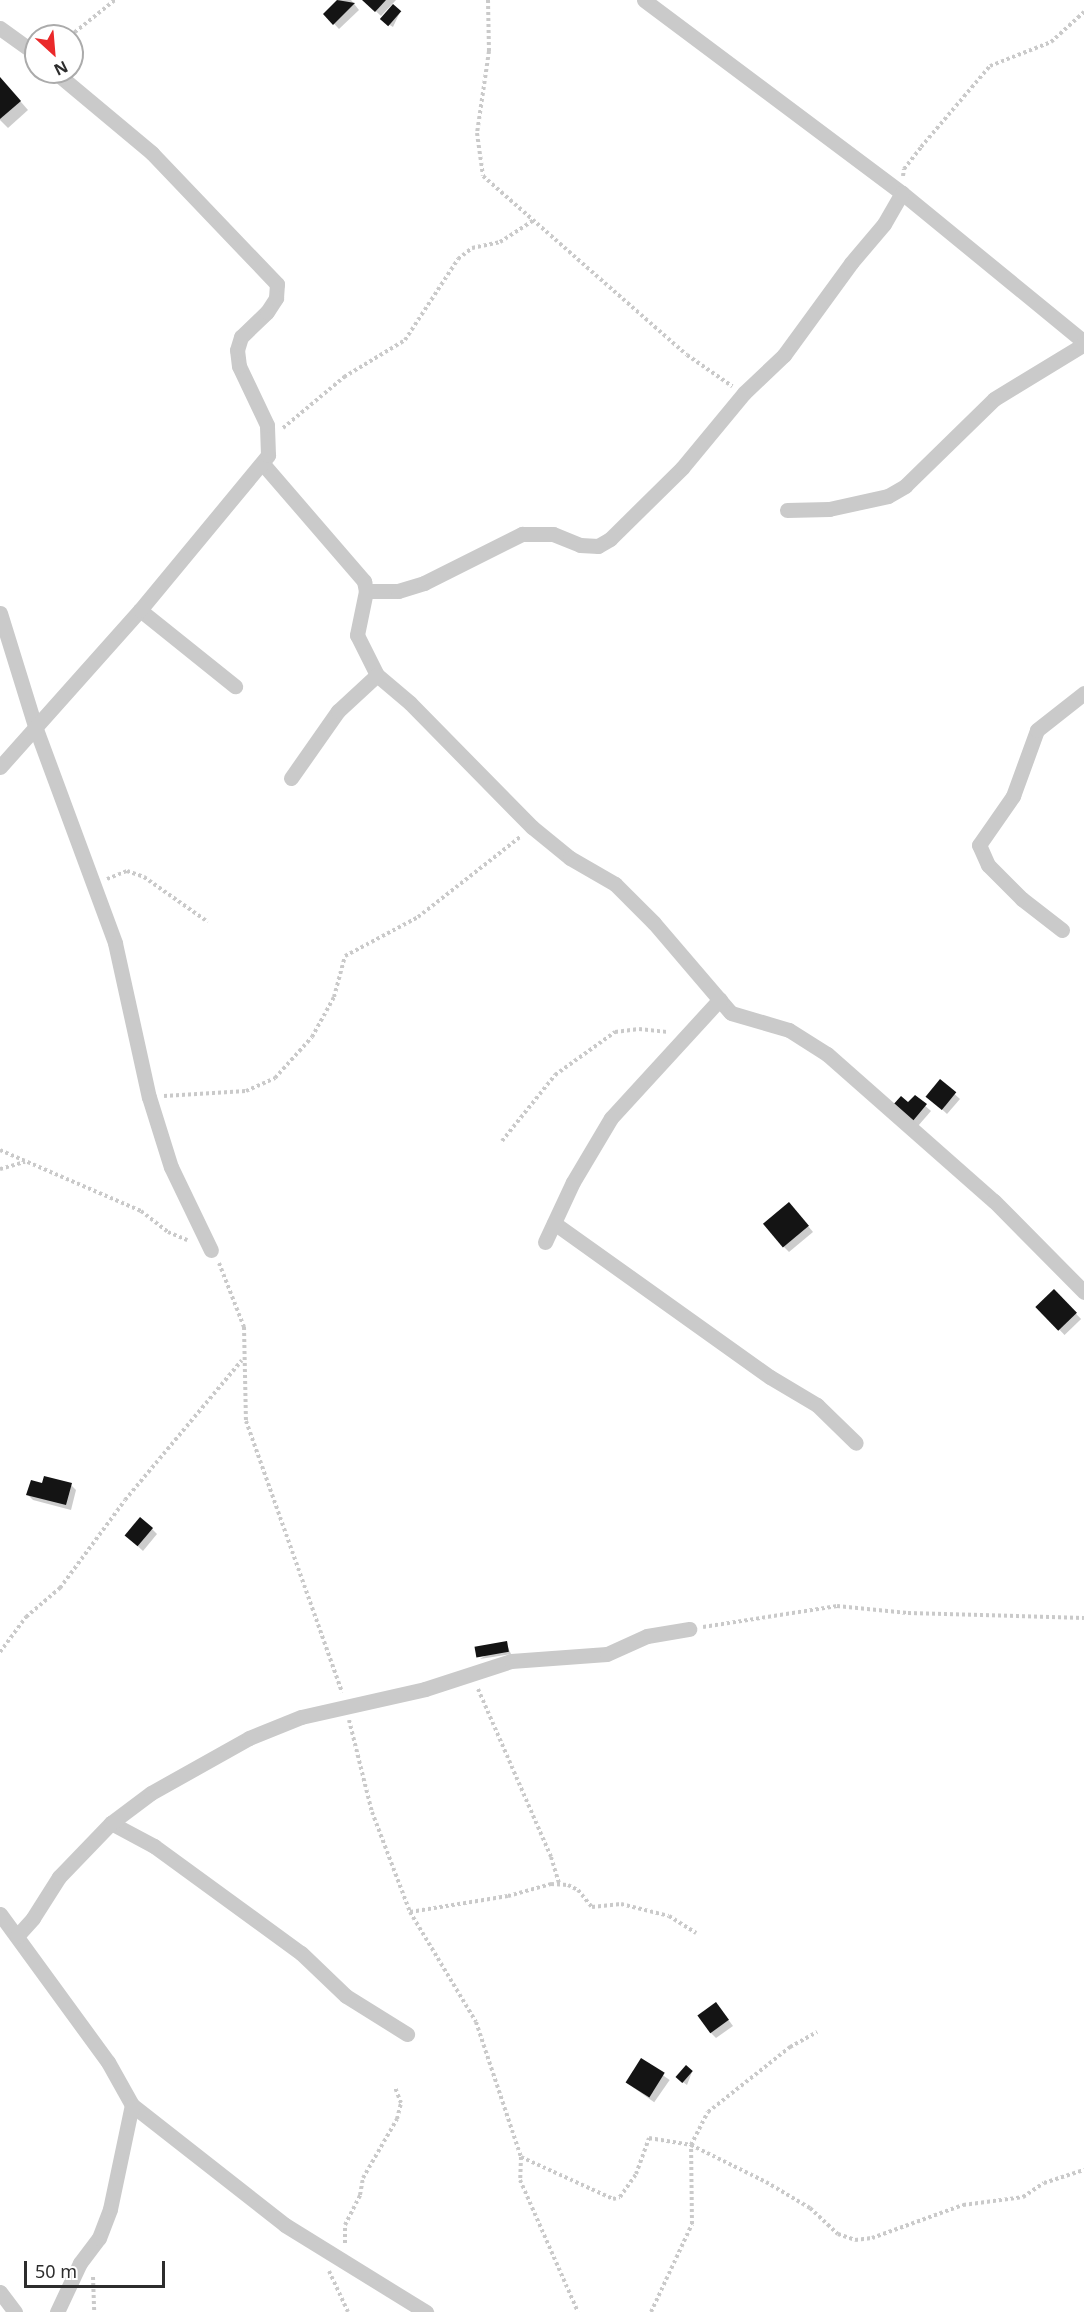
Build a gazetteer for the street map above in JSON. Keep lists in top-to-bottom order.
{
  "scale_bar": "50 m",
  "north": "bottom right"
}
